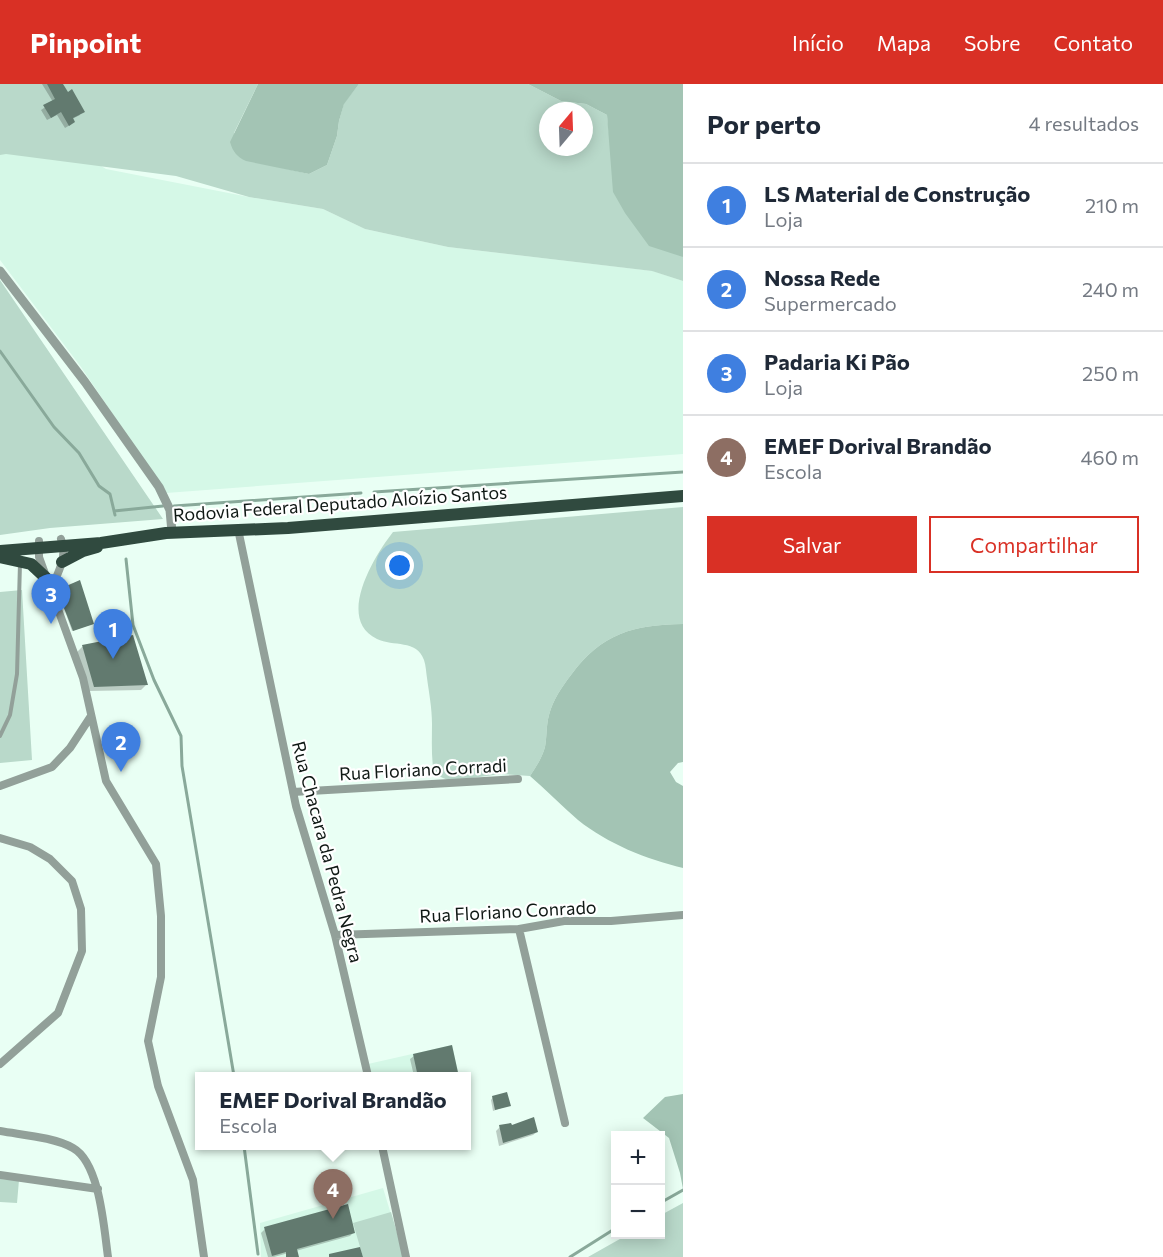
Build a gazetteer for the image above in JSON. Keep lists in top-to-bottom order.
{
  "streets": {
    "highway": ["Rodovia Federal Deputado Aloízio Santos"],
    "street": ["Rua Floriano Corradi", "Rua Chacara da Pedra Negra", "Rua Floriano Conrado"]
  },
  "crossings": [
    ["Rodovia Federal Deputado Aloízio Santos", "Rua Chacara da Pedra Negra"],
    ["Rua Floriano Corradi", "Rua Chacara da Pedra Negra"],
    ["Rua Chacara da Pedra Negra", "Rua Floriano Conrado"]
  ],
  "north": "top",
  "page": {
    "header": "Pinpoint",
    "nav": [
      "Início",
      "Mapa",
      "Sobre",
      "Contato"
    ],
    "heading": ["Por perto", "4 resultados"],
    "list": [
      {
        "mark": "1",
        "name": "LS Material de Construção",
        "note": "Loja",
        "value": "210 m"
      },
      {
        "mark": "2",
        "name": "Nossa Rede",
        "note": "Supermercado",
        "value": "240 m"
      },
      {
        "mark": "3",
        "name": "Padaria Ki Pão",
        "note": "Loja",
        "value": "250 m"
      },
      {
        "mark": "4",
        "name": "EMEF Dorival Brandão",
        "note": "Escola",
        "value": "460 m"
      }
    ],
    "buttons": ["Salvar", "Compartilhar"],
    "pins": [
      "3",
      "1",
      "2",
      "4"
    ],
    "popup": ["EMEF Dorival Brandão", "Escola"],
    "map_buttons": ["+", "−"]
  }
}
